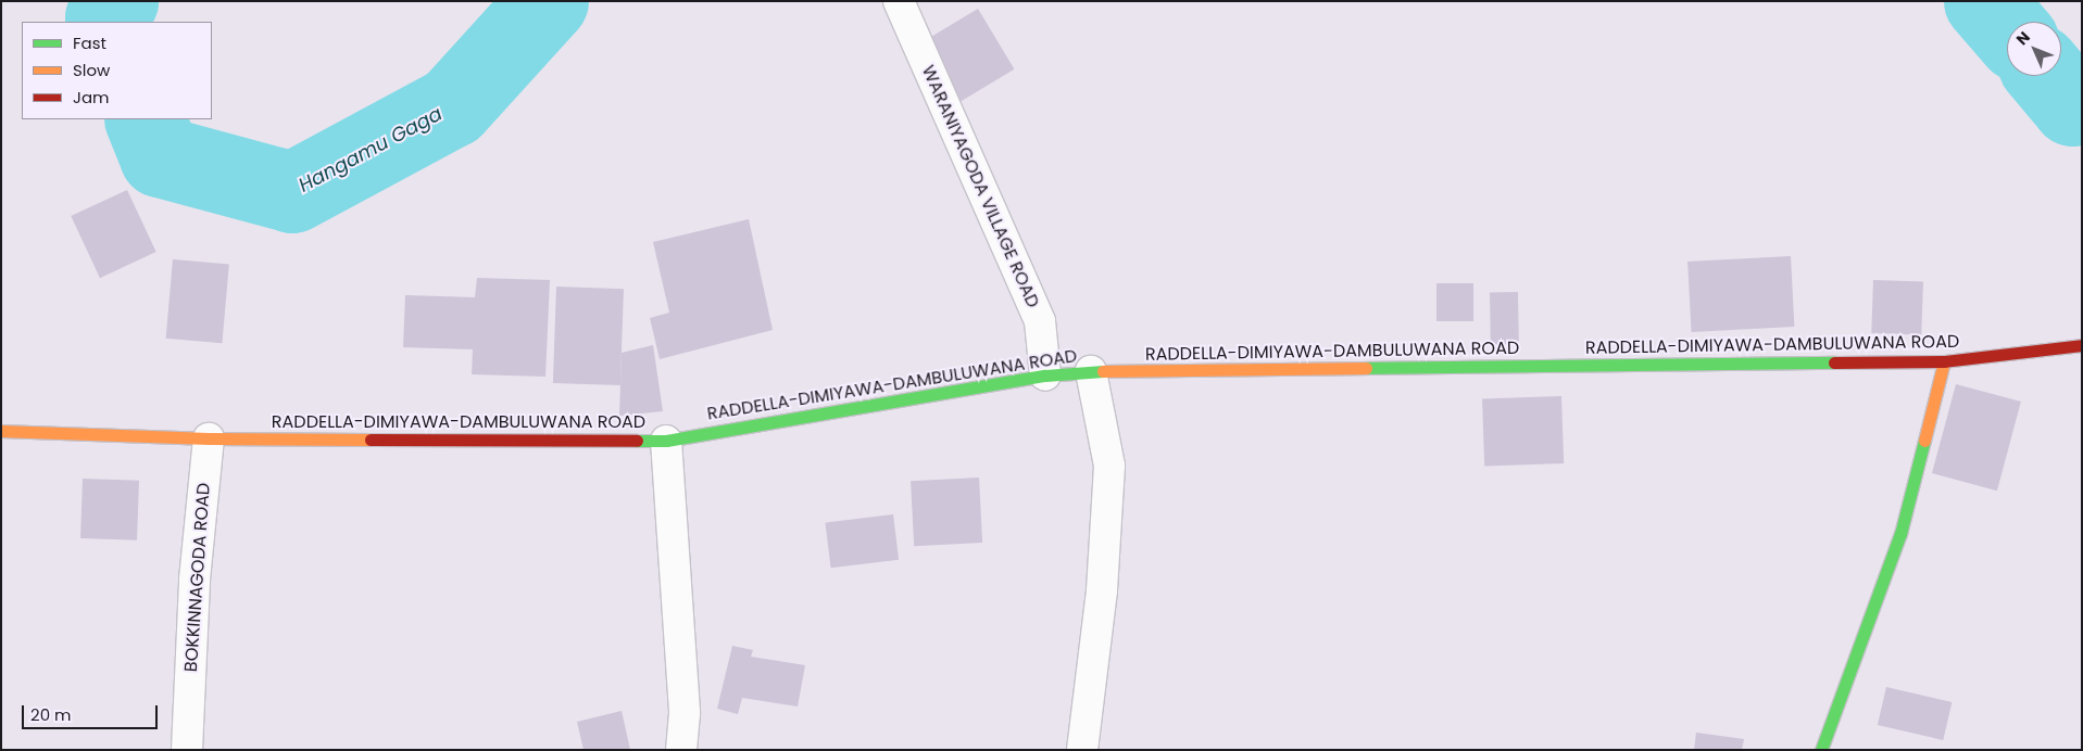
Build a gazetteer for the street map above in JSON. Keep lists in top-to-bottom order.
{
  "streets": {
    "street": ["WARANIYAGODA VILLAGE ROAD", "RADDELLA-DIMIYAWA-DAMBULUWANA ROAD", "BOKKINNAGODA ROAD"]
  },
  "crossings": [
    ["WARANIYAGODA VILLAGE ROAD", "RADDELLA-DIMIYAWA-DAMBULUWANA ROAD"],
    ["RADDELLA-DIMIYAWA-DAMBULUWANA ROAD", "BOKKINNAGODA ROAD"]
  ],
  "water": ["Hangamu Gaga"],
  "legend": ["Fast", "Slow", "Jam"],
  "scale_bar": "20 m",
  "north": "top left"
}
